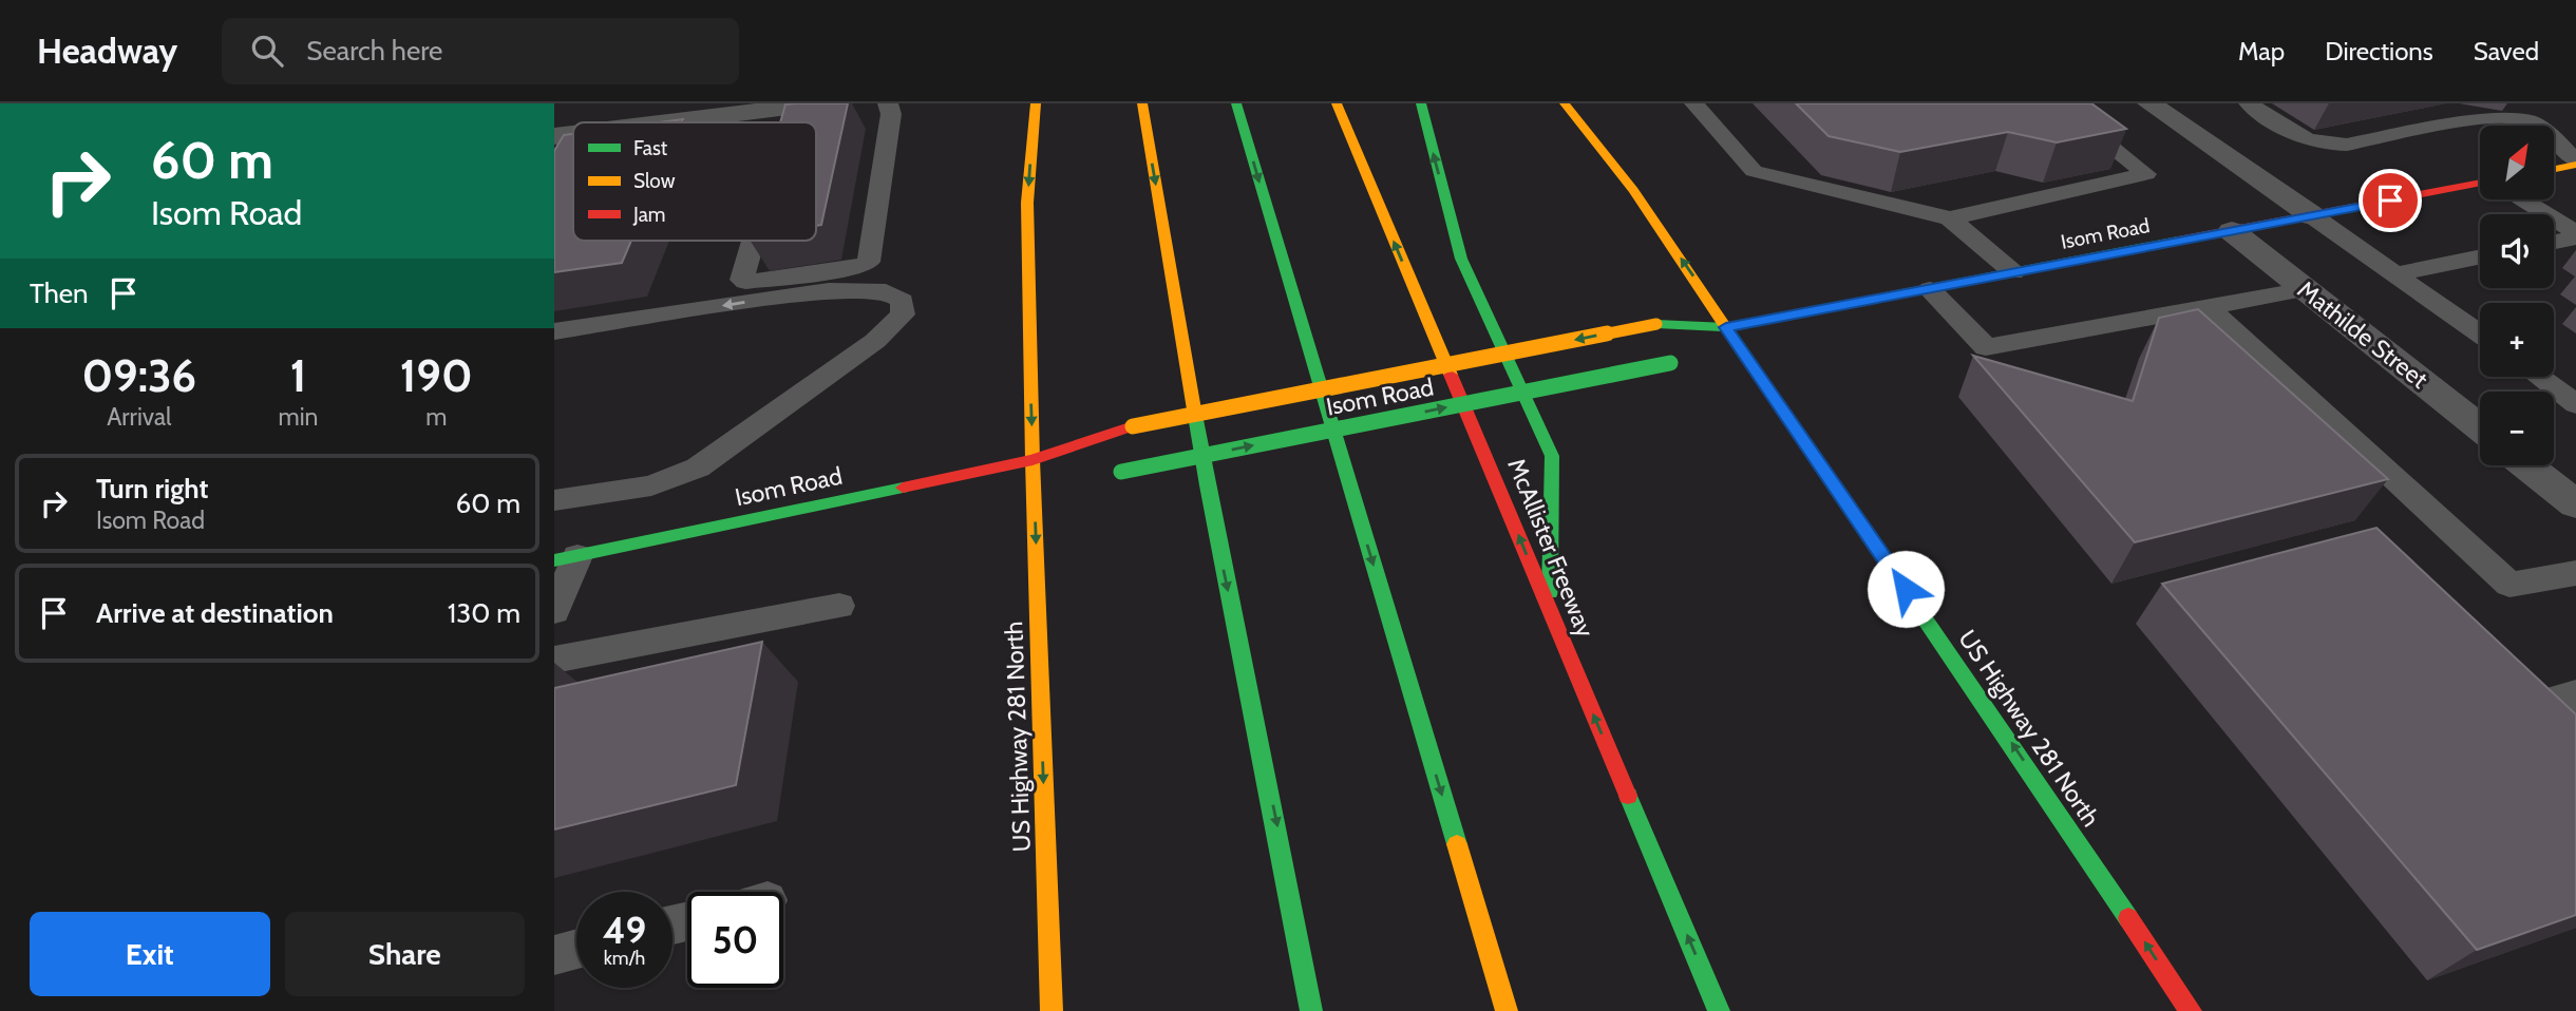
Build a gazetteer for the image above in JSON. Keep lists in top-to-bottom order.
{
  "streets": {
    "main road": ["Isom Road", "McAllister Freeway", "US Highway 281 North"],
    "street": ["Mathilde Street"]
  },
  "crossings": [
    ["Isom Road", "Mathilde Street"],
    ["Isom Road", "US Highway 281 North"]
  ],
  "legend": ["Fast", "Slow", "Jam"],
  "north": "top right",
  "page": {
    "header": "Headway",
    "search": "Search here",
    "nav": ["Map", "Directions", "Saved"],
    "turn": ["60 m", "Isom Road"],
    "map_buttons": ["+", "−"],
    "then": "Then",
    "eta": [
      "09:36",
      "Arrival",
      "1",
      "min",
      "190",
      "m"
    ],
    "list": [
      {
        "name": "Turn right",
        "note": "Isom Road",
        "value": "60 m"
      },
      {
        "name": "Arrive at destination",
        "value": "130 m"
      }
    ],
    "speed": "49 km/h",
    "limit": "50",
    "buttons": ["Exit", "Share"]
  }
}
